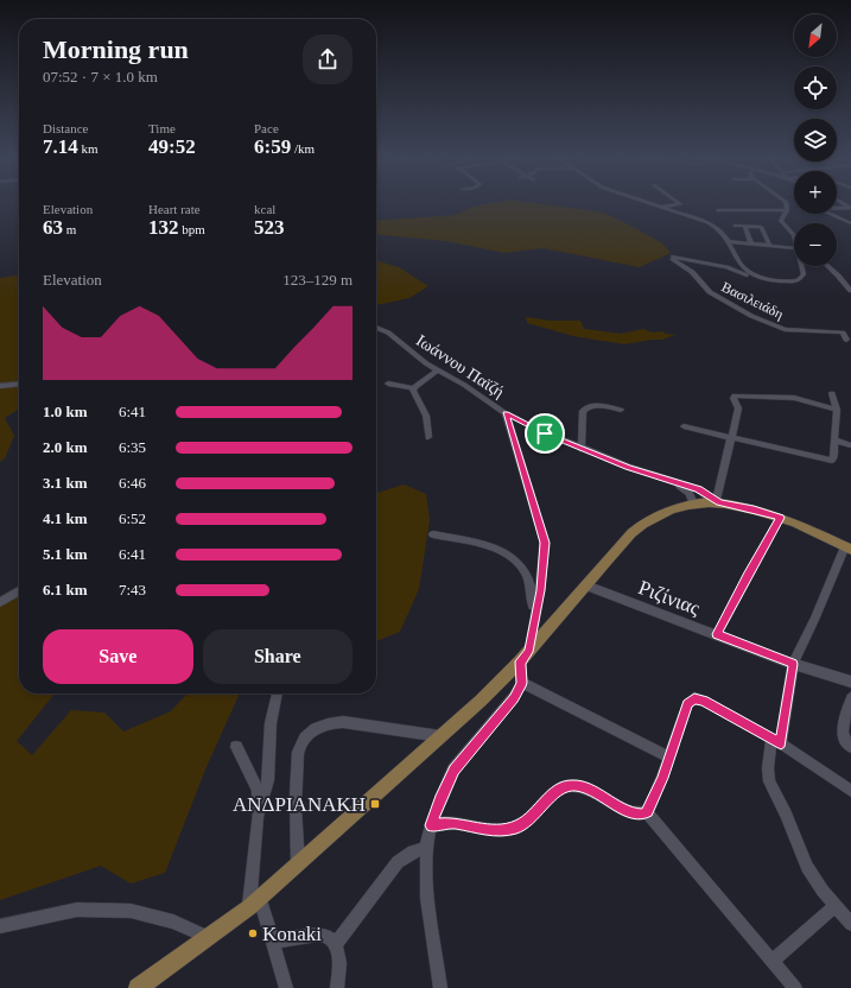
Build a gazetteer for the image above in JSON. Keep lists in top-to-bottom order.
{
  "streets": {
    "street": ["Βασιλειάδη", "Ιωάννου Παϊζή", "Ριζίνιας"]
  },
  "places": {
    "transit": ["ΑΝΔΡΙΑΝΑΚΗ"],
    "other": ["Konaki"]
  },
  "north": "bottom left",
  "page": {
    "map_buttons": ["+", "−"],
    "heading": ["Morning run", "07:52 · 7 × 1.0 km"],
    "stats": [
      ["Distance", "7.14 km"],
      ["Time", "49:52"],
      ["Pace", "6:59 /km"],
      ["Elevation", "63 m"],
      ["Heart rate", "132 bpm"],
      ["kcal", "523"]
    ],
    "chart": ["Elevation", "123–129 m"],
    "list": [
      {
        "name": "1.0 km",
        "note": "6:41"
      },
      {
        "name": "2.0 km",
        "note": "6:35"
      },
      {
        "name": "3.1 km",
        "note": "6:46"
      },
      {
        "name": "4.1 km",
        "note": "6:52"
      },
      {
        "name": "5.1 km",
        "note": "6:41"
      },
      {
        "name": "6.1 km",
        "note": "7:43"
      }
    ],
    "buttons": ["Save", "Share"]
  }
}
